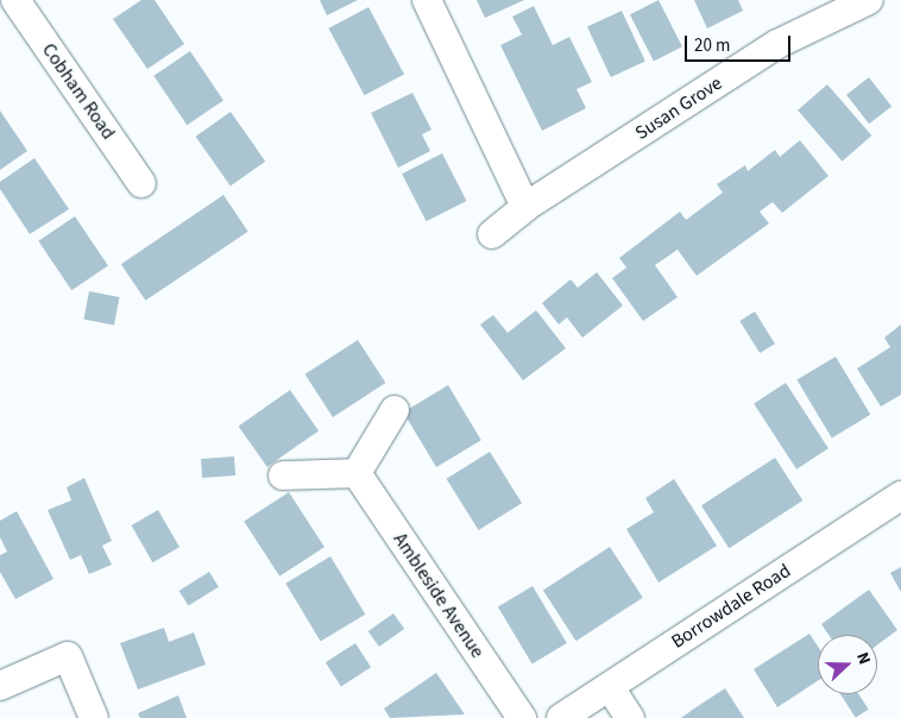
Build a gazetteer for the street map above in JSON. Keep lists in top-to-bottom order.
{
  "streets": {
    "street": [
      "Cobham Road",
      "Susan Grove",
      "Ambleside Avenue",
      "Borrowdale Road"
    ]
  },
  "scale_bar": "20 m",
  "north": "right"
}
